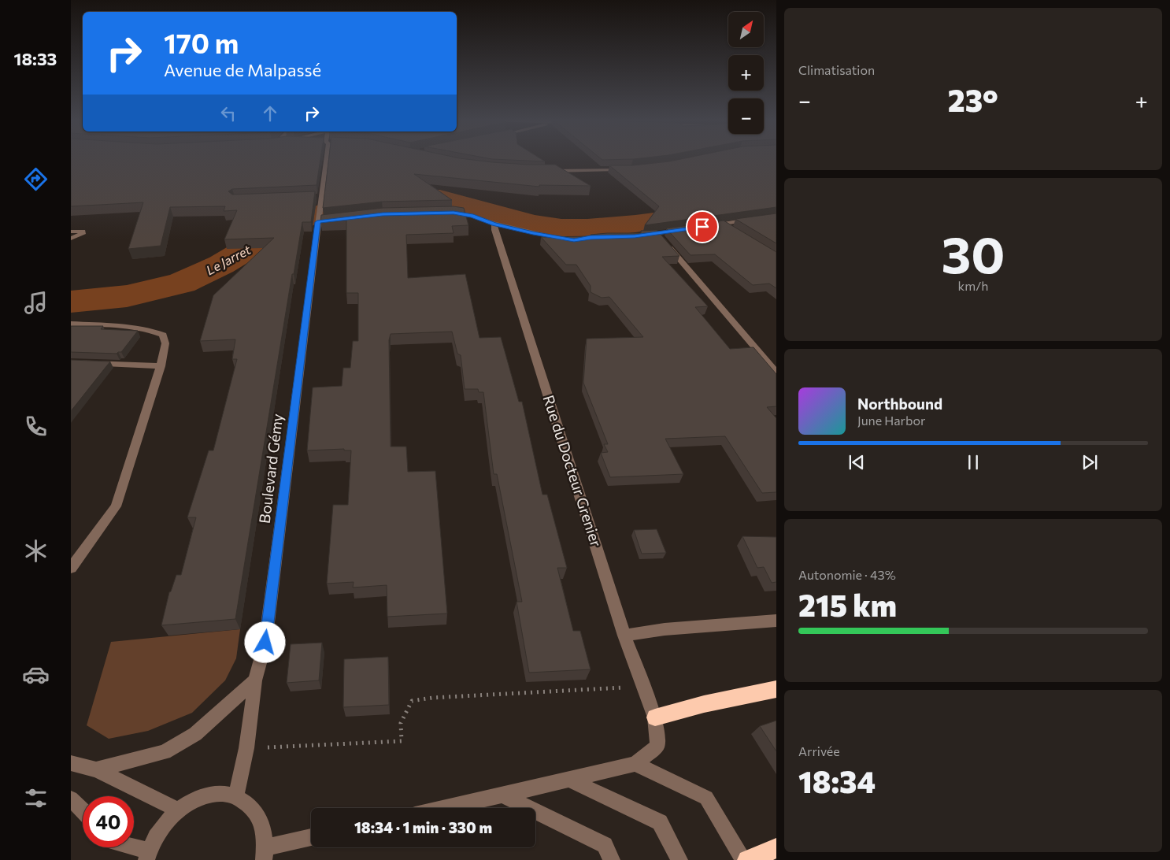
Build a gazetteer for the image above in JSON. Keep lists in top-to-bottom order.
{
  "streets": {
    "street": ["Boulevard Gémy", "Rue du Docteur Grenier"]
  },
  "water": ["Le Jarret"],
  "north": "top right",
  "page": {
    "tabs": "18:33",
    "tile": [
      "Climatisation",
      ["30", "km/h"],
      ["Autonomie · 43%", "215 km"],
      ["Arrivée", "18:34"]
    ],
    "map_buttons": ["+", "−"],
    "turn": ["170 m", "Avenue de Malpassé"],
    "heat": ["−", "23°", "+"],
    "song": ["Northbound", "June Harbor"],
    "limit": "40",
    "trip": "18:34 · 1 min · 330 m"
  }
}
